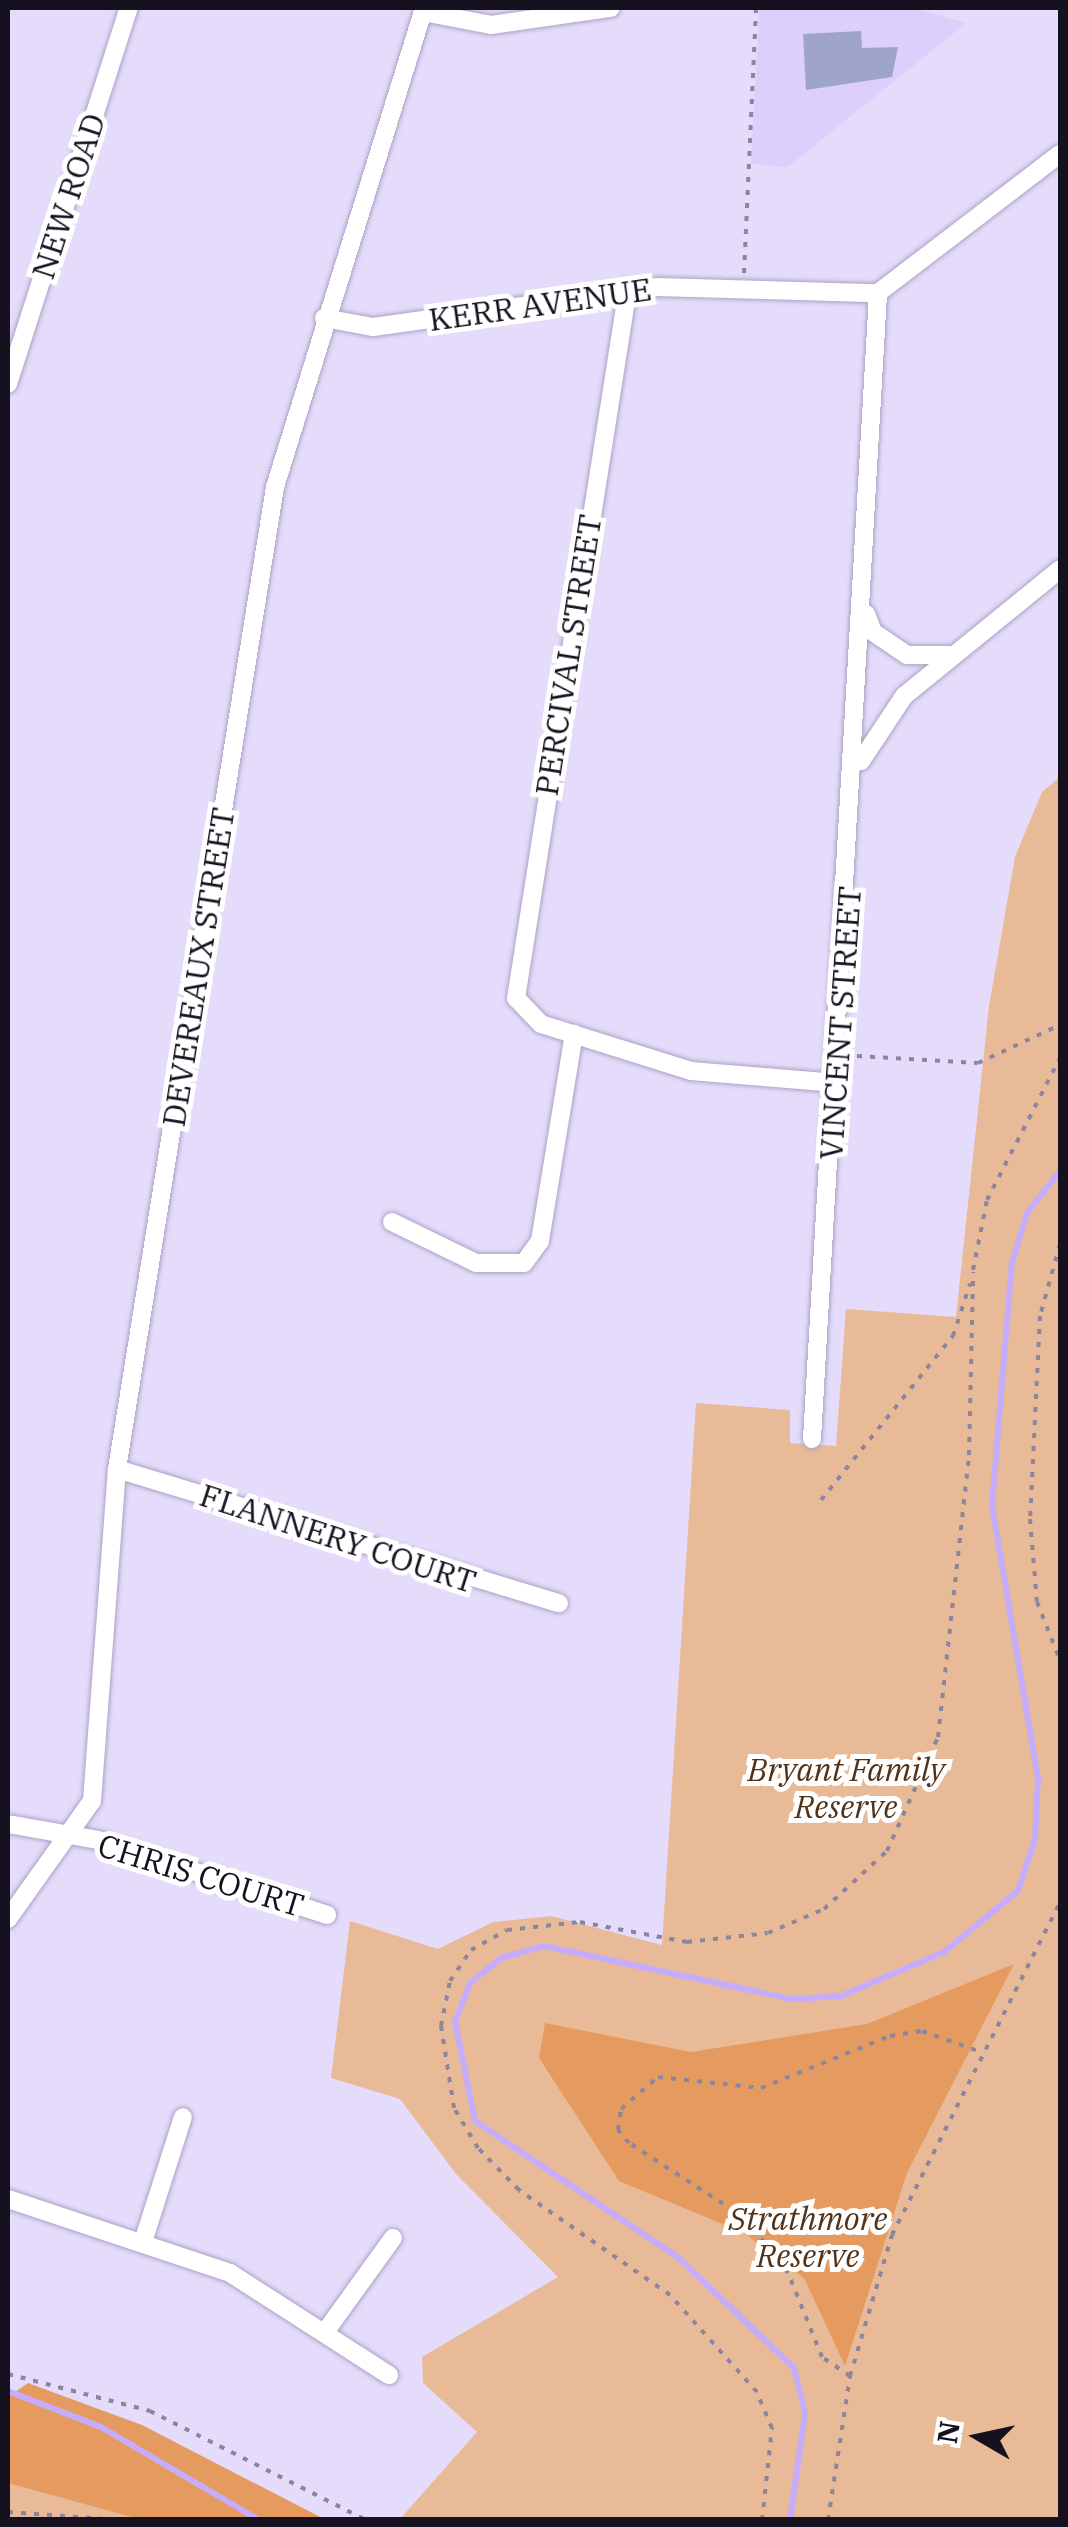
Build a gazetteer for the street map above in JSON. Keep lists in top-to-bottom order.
{
  "streets": {
    "street": [
      "NEW ROAD",
      "KERR AVENUE",
      "PERCIVAL STREET",
      "DEVEREAUX STREET",
      "VINCENT STREET",
      "FLANNERY COURT",
      "CHRIS COURT"
    ]
  },
  "crossings": [
    ["KERR AVENUE", "PERCIVAL STREET"],
    ["KERR AVENUE", "DEVEREAUX STREET"],
    ["KERR AVENUE", "VINCENT STREET"],
    ["DEVEREAUX STREET", "FLANNERY COURT"],
    ["DEVEREAUX STREET", "CHRIS COURT"]
  ],
  "parks": ["Bryant Family Reserve", "Strathmore Reserve"],
  "north": "left"
}
